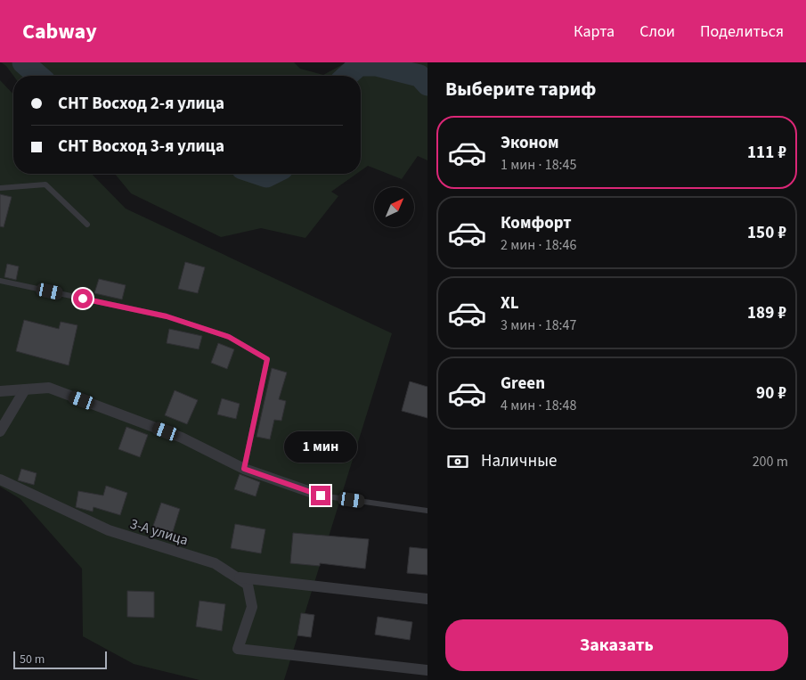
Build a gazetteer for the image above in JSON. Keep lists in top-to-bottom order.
{
  "streets": {
    "street": ["3-А улица"]
  },
  "scale_bar": "50 m",
  "north": "top right",
  "page": {
    "header": "Cabway",
    "nav": ["Карта", "Слои", "Поделиться"],
    "heading": "Выберите тариф",
    "banner": ["СНТ Восход 2-я улица", "СНТ Восход 3-я улица"],
    "list": [
      {
        "name": "Эконом",
        "note": "1 мин · 18:45",
        "value": "111 ₽"
      },
      {
        "name": "Комфорт",
        "note": "2 мин · 18:46",
        "value": "150 ₽"
      },
      {
        "name": "XL",
        "note": "3 мин · 18:47",
        "value": "189 ₽"
      },
      {
        "name": "Green",
        "note": "4 мин · 18:48",
        "value": "90 ₽"
      }
    ],
    "bubble": "1 мин",
    "pay": ["Наличные", "200 m"],
    "buttons": "Заказать",
    "scale": "50 m"
  }
}
